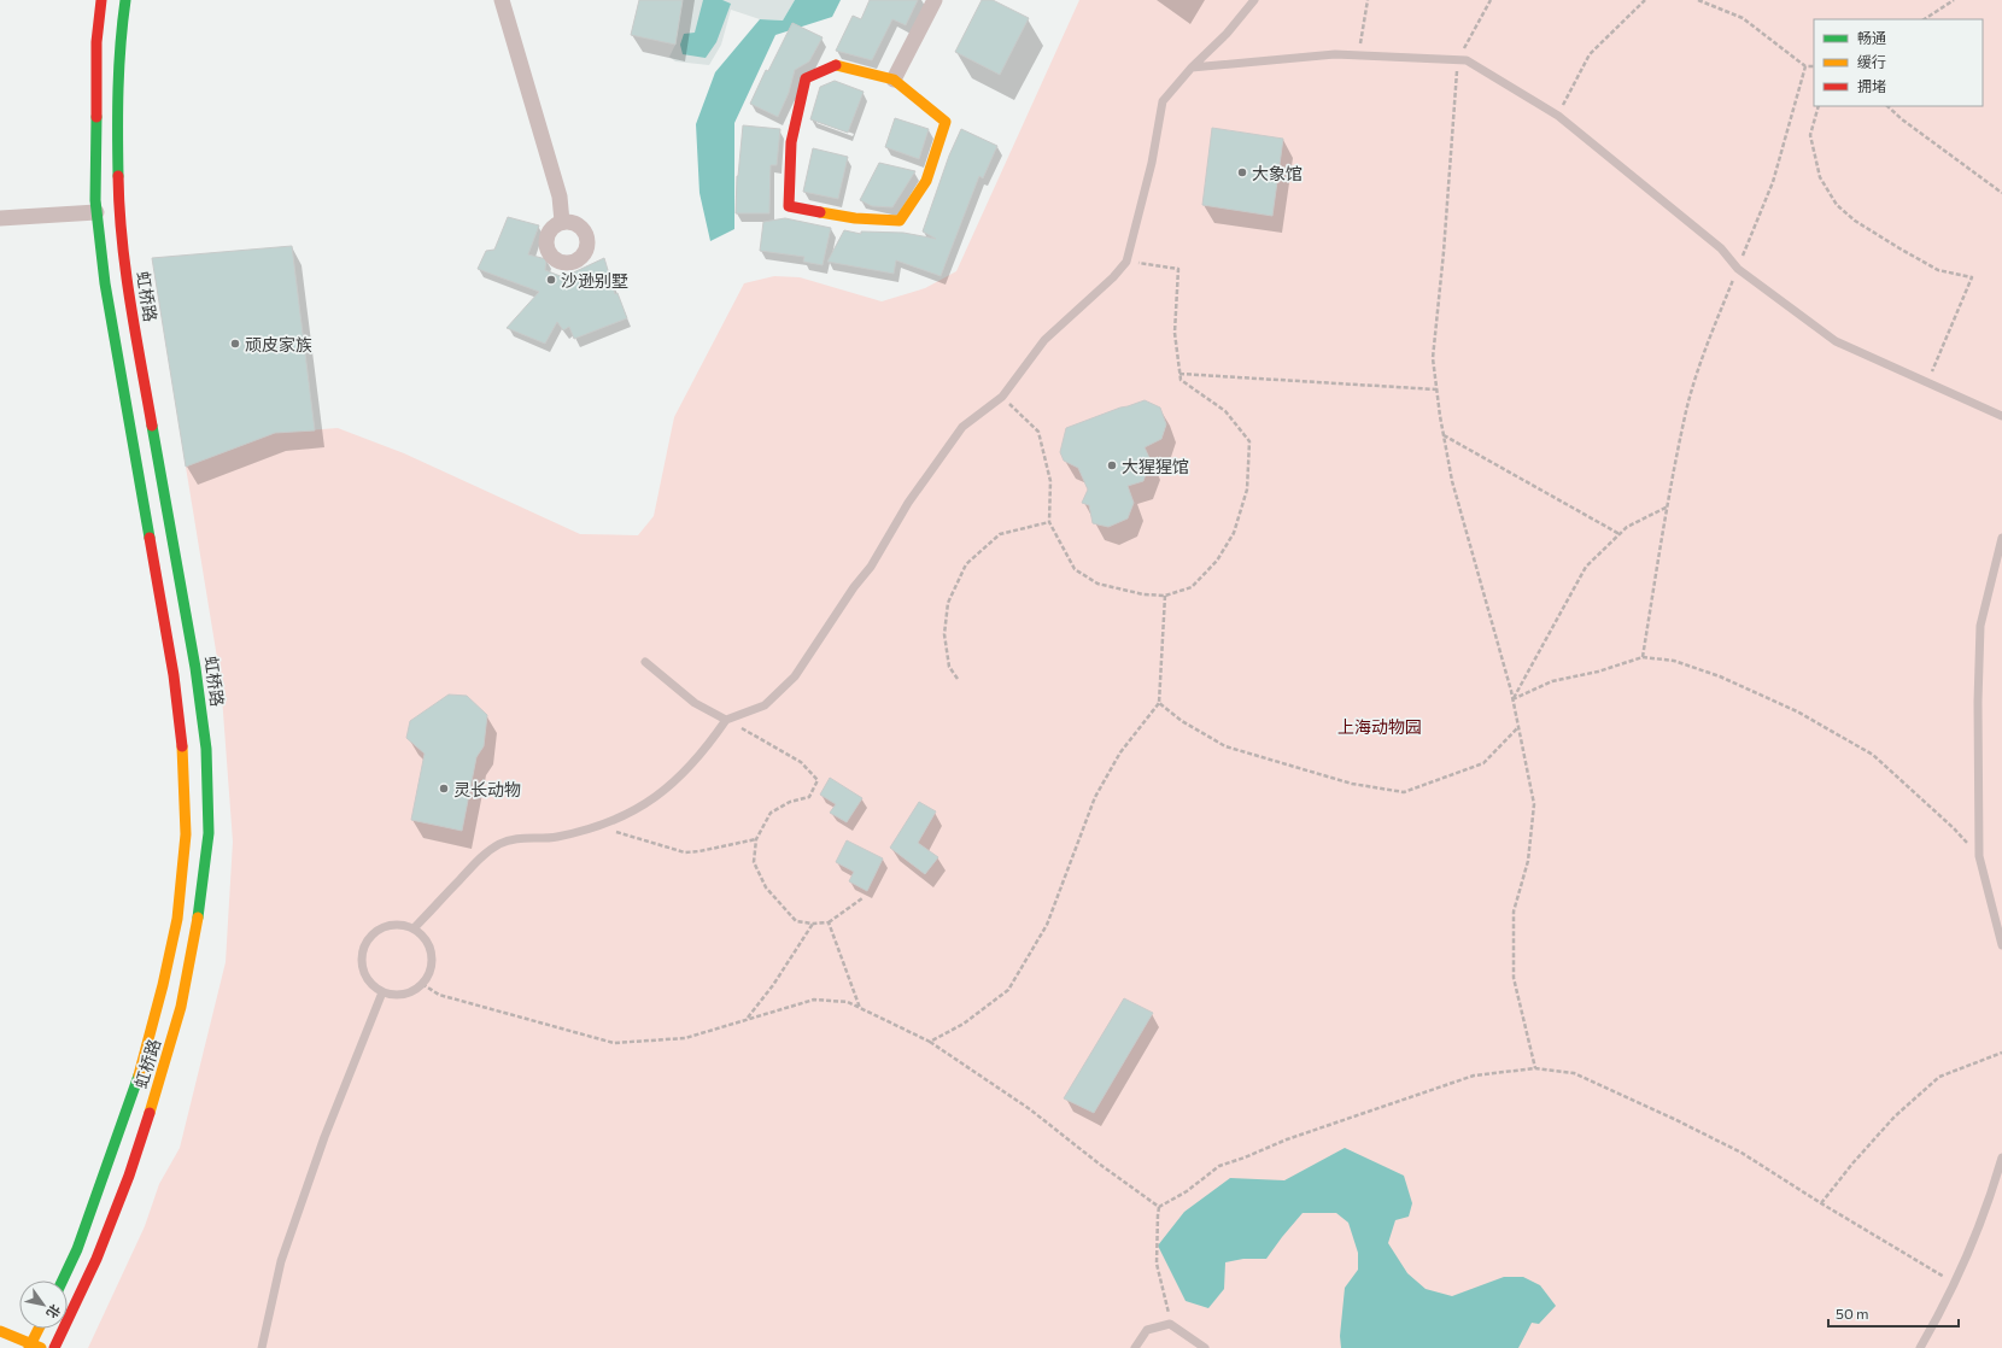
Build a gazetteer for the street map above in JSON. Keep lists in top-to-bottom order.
{
  "streets": {
    "main road": ["虹桥路"]
  },
  "parks": ["上海动物园"],
  "places": [
    "大象馆",
    "沙逊别墅",
    "顽皮家族",
    "大猩猩馆",
    "灵长动物"
  ],
  "legend": ["畅通", "缓行", "拥堵"],
  "scale_bar": "50 m",
  "north": "bottom right"
}
